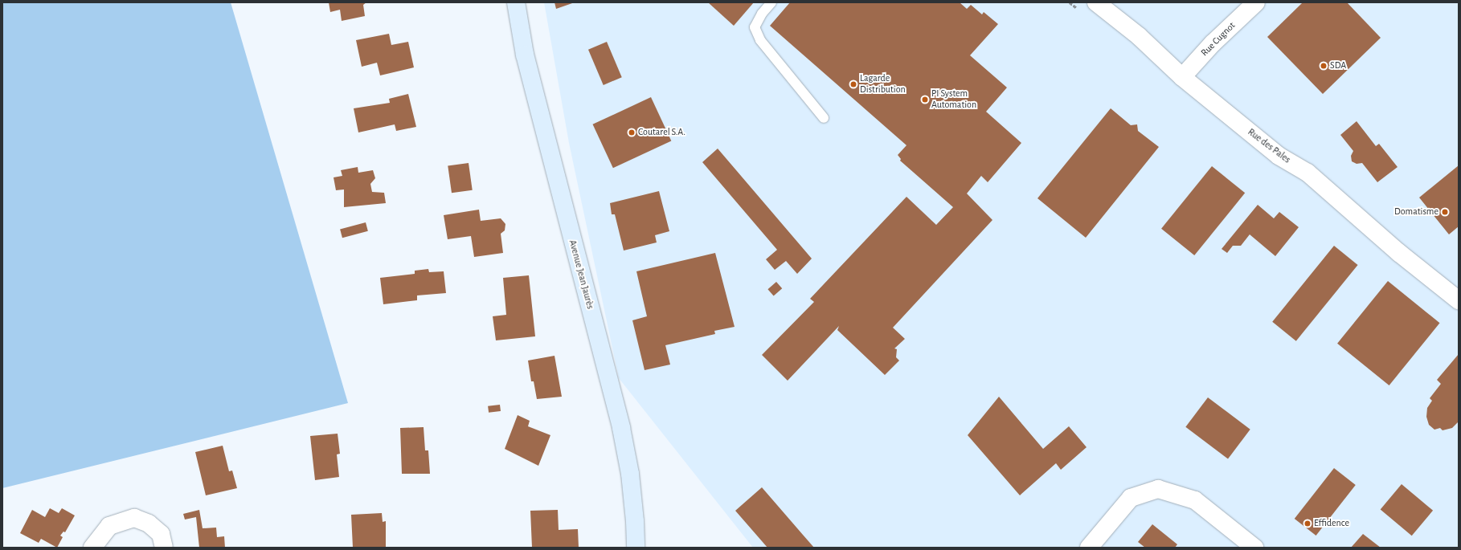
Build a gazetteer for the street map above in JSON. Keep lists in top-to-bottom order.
{
  "streets": {
    "main road": ["Avenue Jean Jaurès"],
    "street": ["Rue Cugnot", "Rue des Pales"]
  },
  "crossings": [
    ["Rue Cugnot", "Rue des Pales"]
  ],
  "places": [
    "SDA",
    "Lagarde Distribution",
    "PI System Automation",
    "Coutarel S.A.",
    "Domatisme",
    "Effidence"
  ]
}
